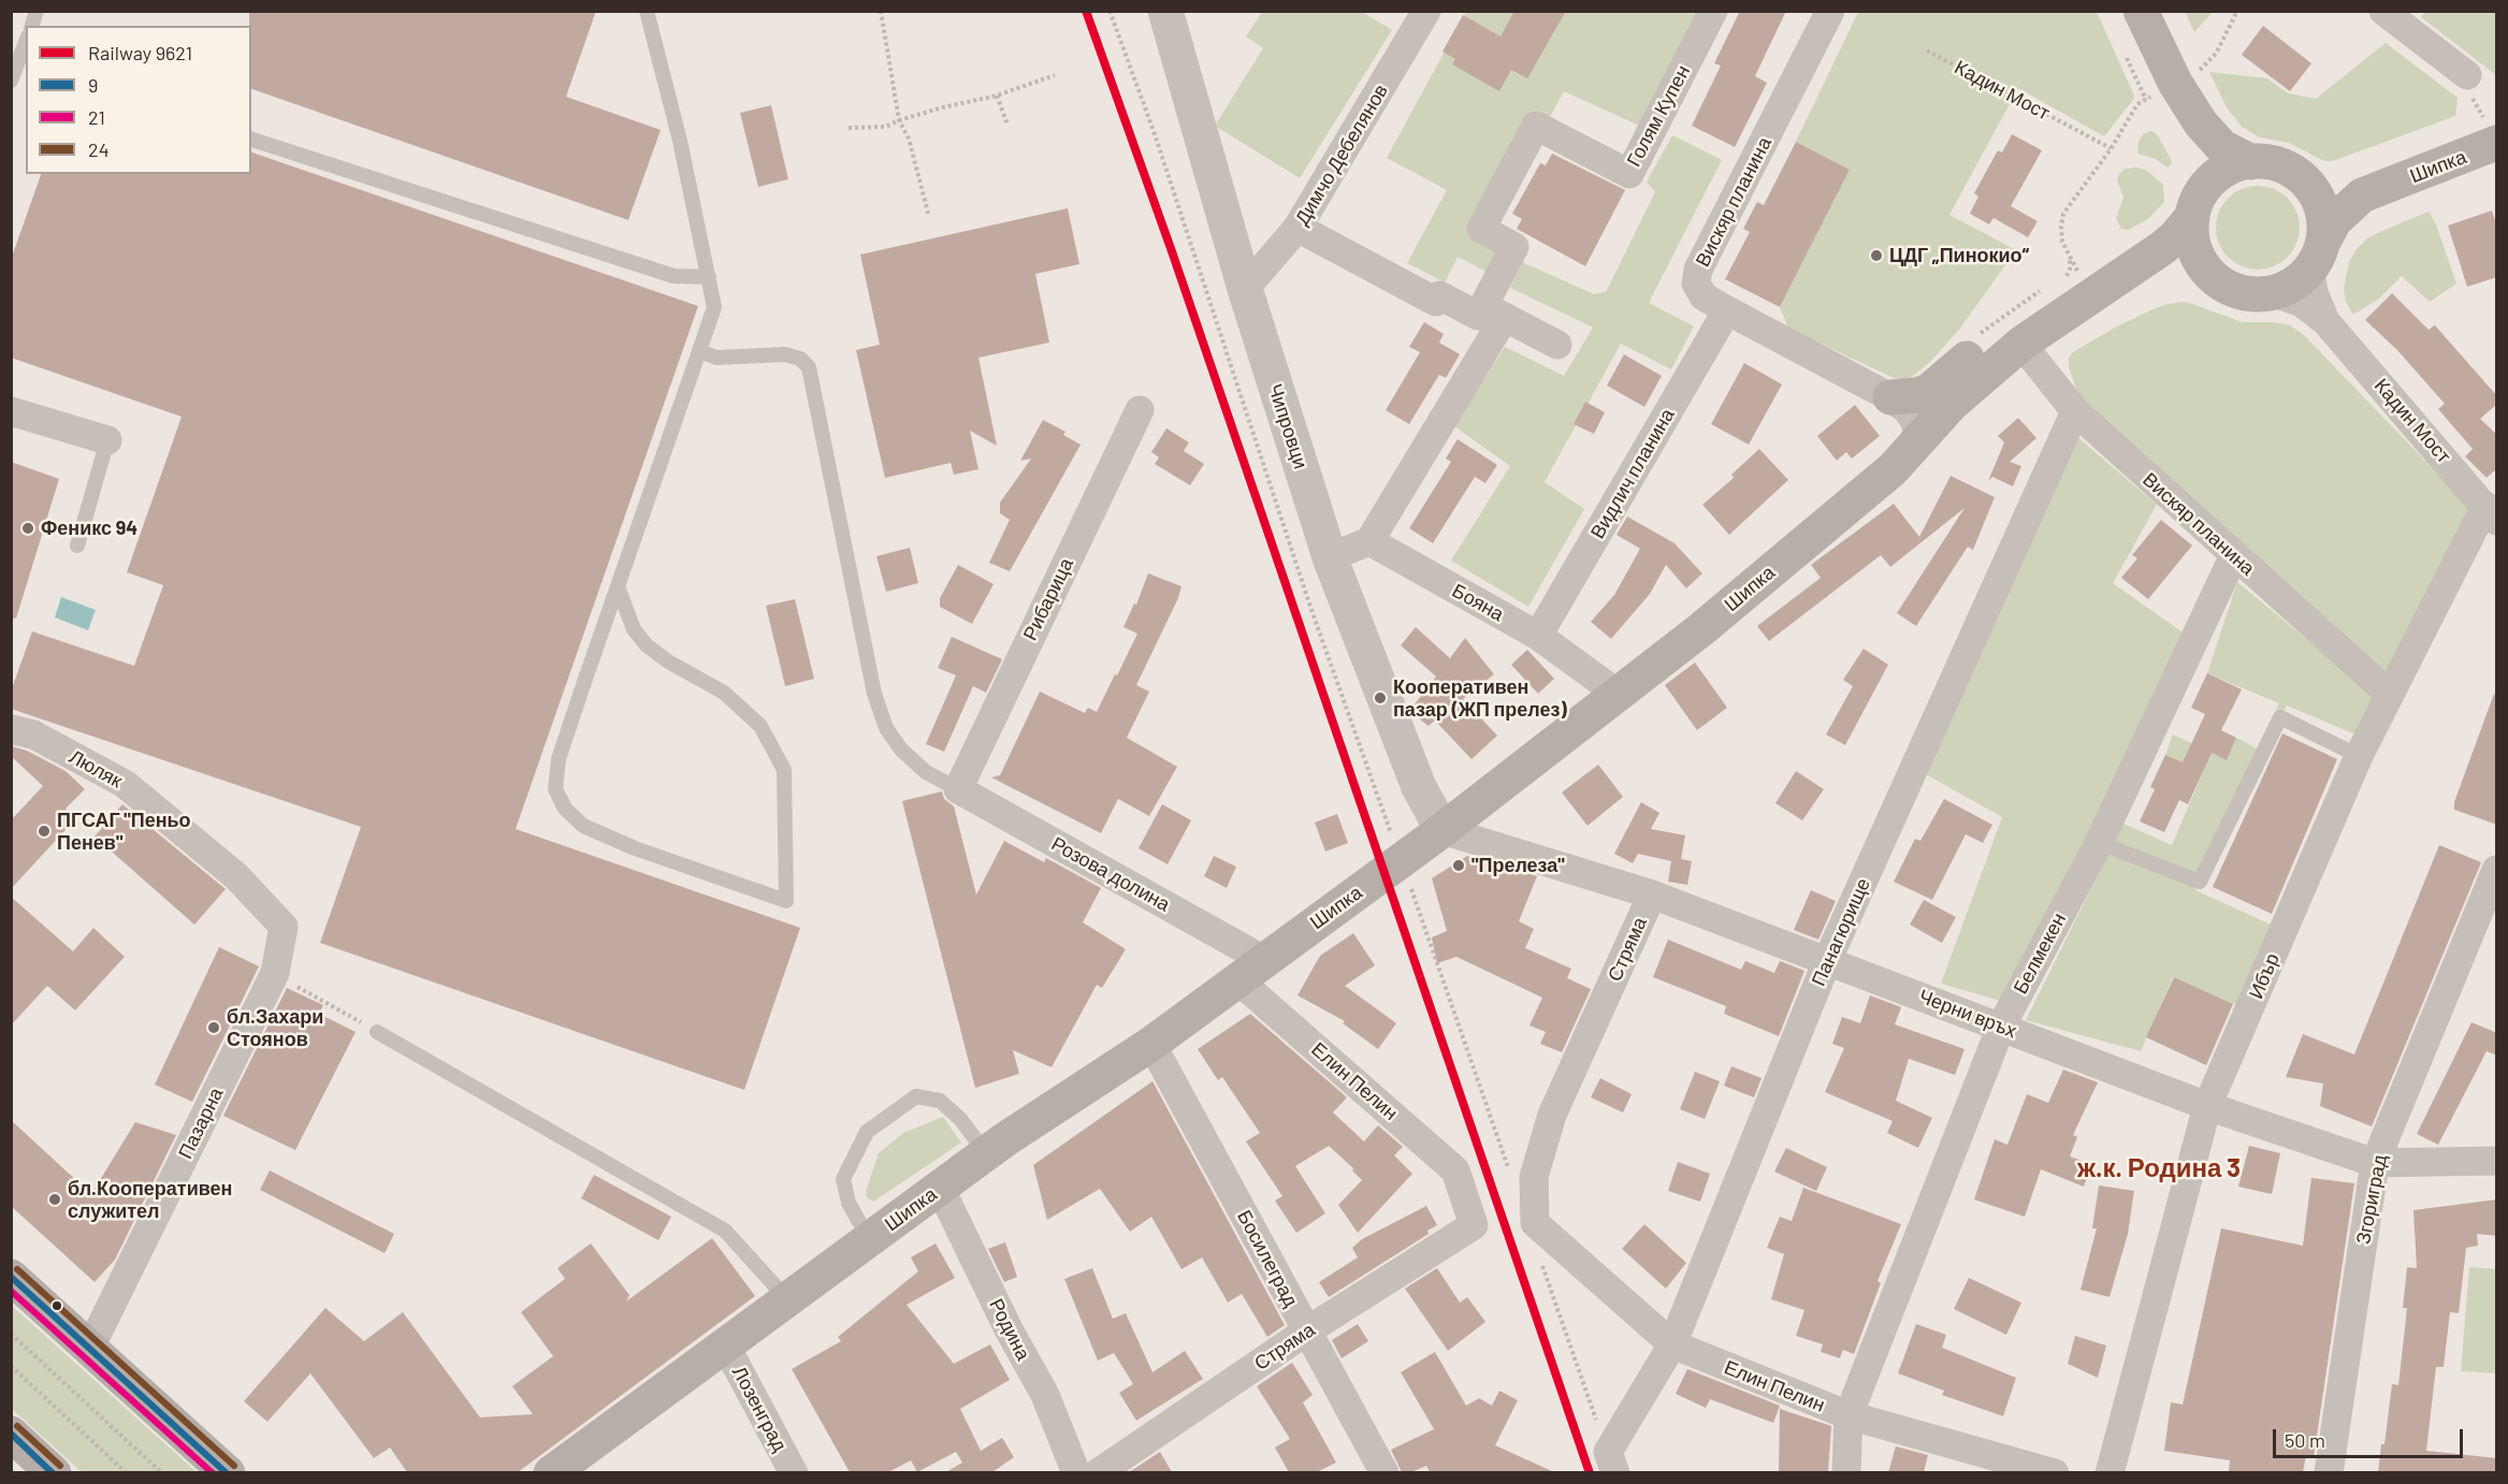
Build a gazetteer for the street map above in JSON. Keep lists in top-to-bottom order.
{
  "streets": {
    "main road": ["Шипка"],
    "street": [
      "Кадин Мост",
      "Голям Купен",
      "Димчо Дебелянов",
      "Вискяр планина",
      "Чипровци",
      "Видлич планина",
      "Рибарица",
      "Бояна",
      "Люляк",
      "Розова долина",
      "Панагюрище",
      "Стряма",
      "Белмекен",
      "Ибър",
      "Черни връх",
      "Елин Пелин",
      "Пазарна",
      "Згориград",
      "Босилеград",
      "Родина",
      "Лозенград"
    ]
  },
  "crossings": [
    ["Кадин Мост", "Шипка"],
    ["Кадин Мост", "Ибър"],
    ["Димчо Дебелянов", "Чипровци"],
    ["Шипка", "Вискяр планина"],
    ["Шипка", "Чипровци"],
    ["Шипка", "Бояна"],
    ["Шипка", "Розова долина"],
    ["Шипка", "Черни връх"],
    ["Шипка", "Елин Пелин"],
    ["Шипка", "Босилеград"],
    ["Шипка", "Родина"],
    ["Шипка", "Лозенград"],
    ["Вискяр планина", "Видлич планина"],
    ["Вискяр планина", "Панагюрище"],
    ["Вискяр планина", "Белмекен"],
    ["Вискяр планина", "Ибър"],
    ["Чипровци", "Черни връх"],
    ["Видлич планина", "Бояна"],
    ["Рибарица", "Розова долина"],
    ["Люляк", "Пазарна"],
    ["Розова долина", "Елин Пелин"],
    ["Панагюрище", "Черни връх"],
    ["Панагюрище", "Елин Пелин"],
    ["Стряма", "Черни връх"],
    ["Стряма", "Елин Пелин"],
    ["Стряма", "Босилеград"],
    ["Белмекен", "Черни връх"],
    ["Белмекен", "Елин Пелин"],
    ["Ибър", "Черни връх"],
    ["Черни връх", "Згориград"]
  ],
  "districts": ["ж.к. Родина 3"],
  "places": [
    "ЦДГ „Пинокио“",
    "Феникс 94",
    "Кооперативен пазар (ЖП прелез)",
    "ПГСАГ \"Пеньо Пенев\"",
    "\"Прелеза\"",
    "бл.Захари Стоянов",
    "бл.Кооперативен служител"
  ],
  "lines": [
    "rail line 9621",
    "transit line 24",
    "transit line 9",
    "transit line 21"
  ],
  "legend": [
    "Railway 9621",
    "9",
    "21",
    "24"
  ],
  "scale_bar": "50 m"
}
